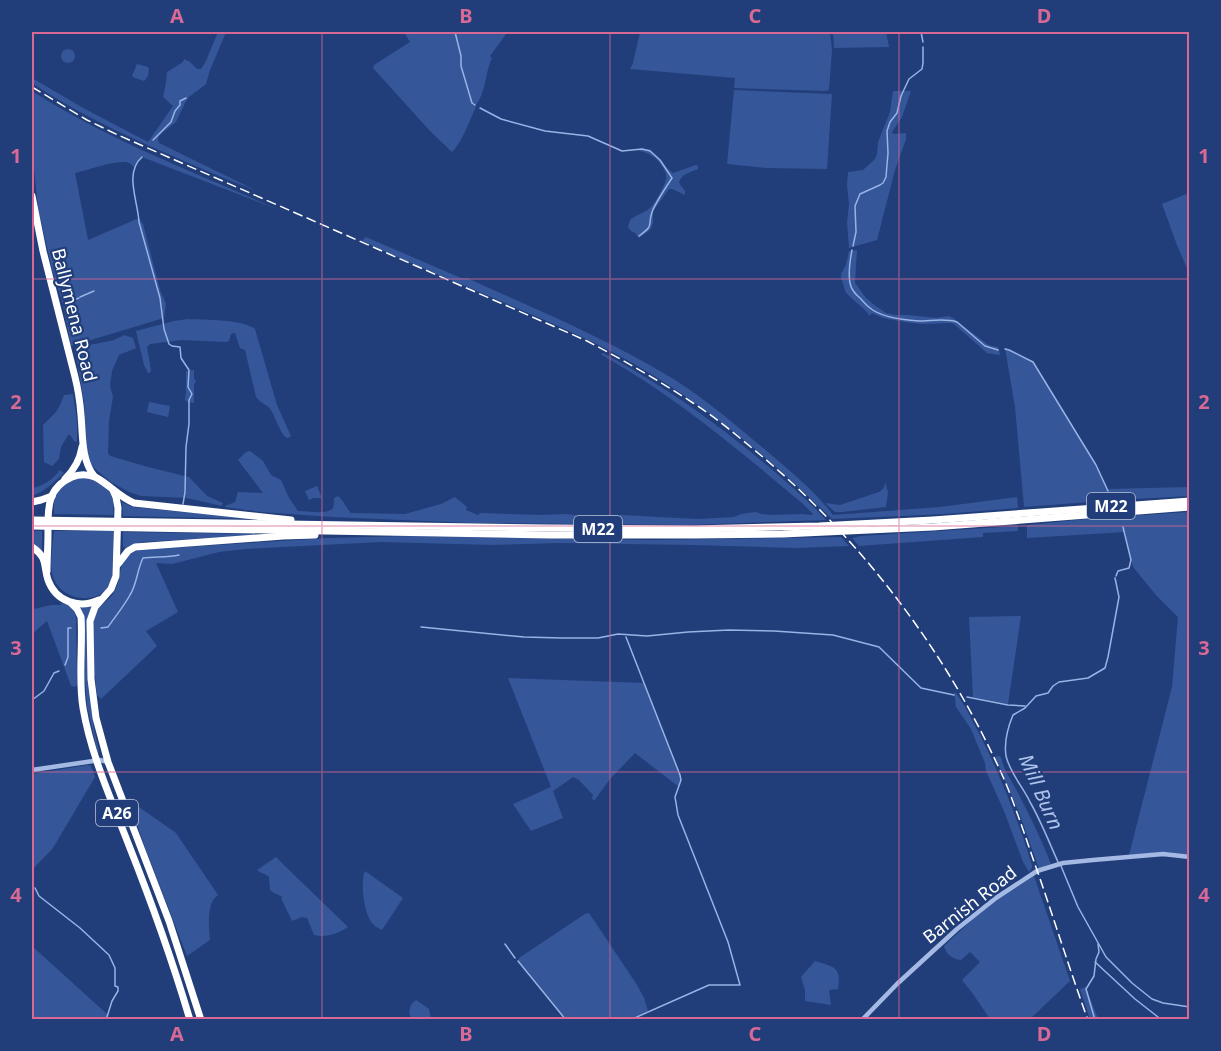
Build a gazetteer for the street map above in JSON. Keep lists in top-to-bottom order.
{
  "streets": {
    "highway": ["Ballymena Road", "M22", "A26"],
    "street": ["Barnish Road"]
  },
  "crossings": [
    ["Ballymena Road", "A26"]
  ],
  "water": ["Mill Burn"],
  "grid": {
    "columns": [
      "A",
      "B",
      "C",
      "D"
    ],
    "rows": [
      "1",
      "2",
      "3",
      "4"
    ]
  }
}
